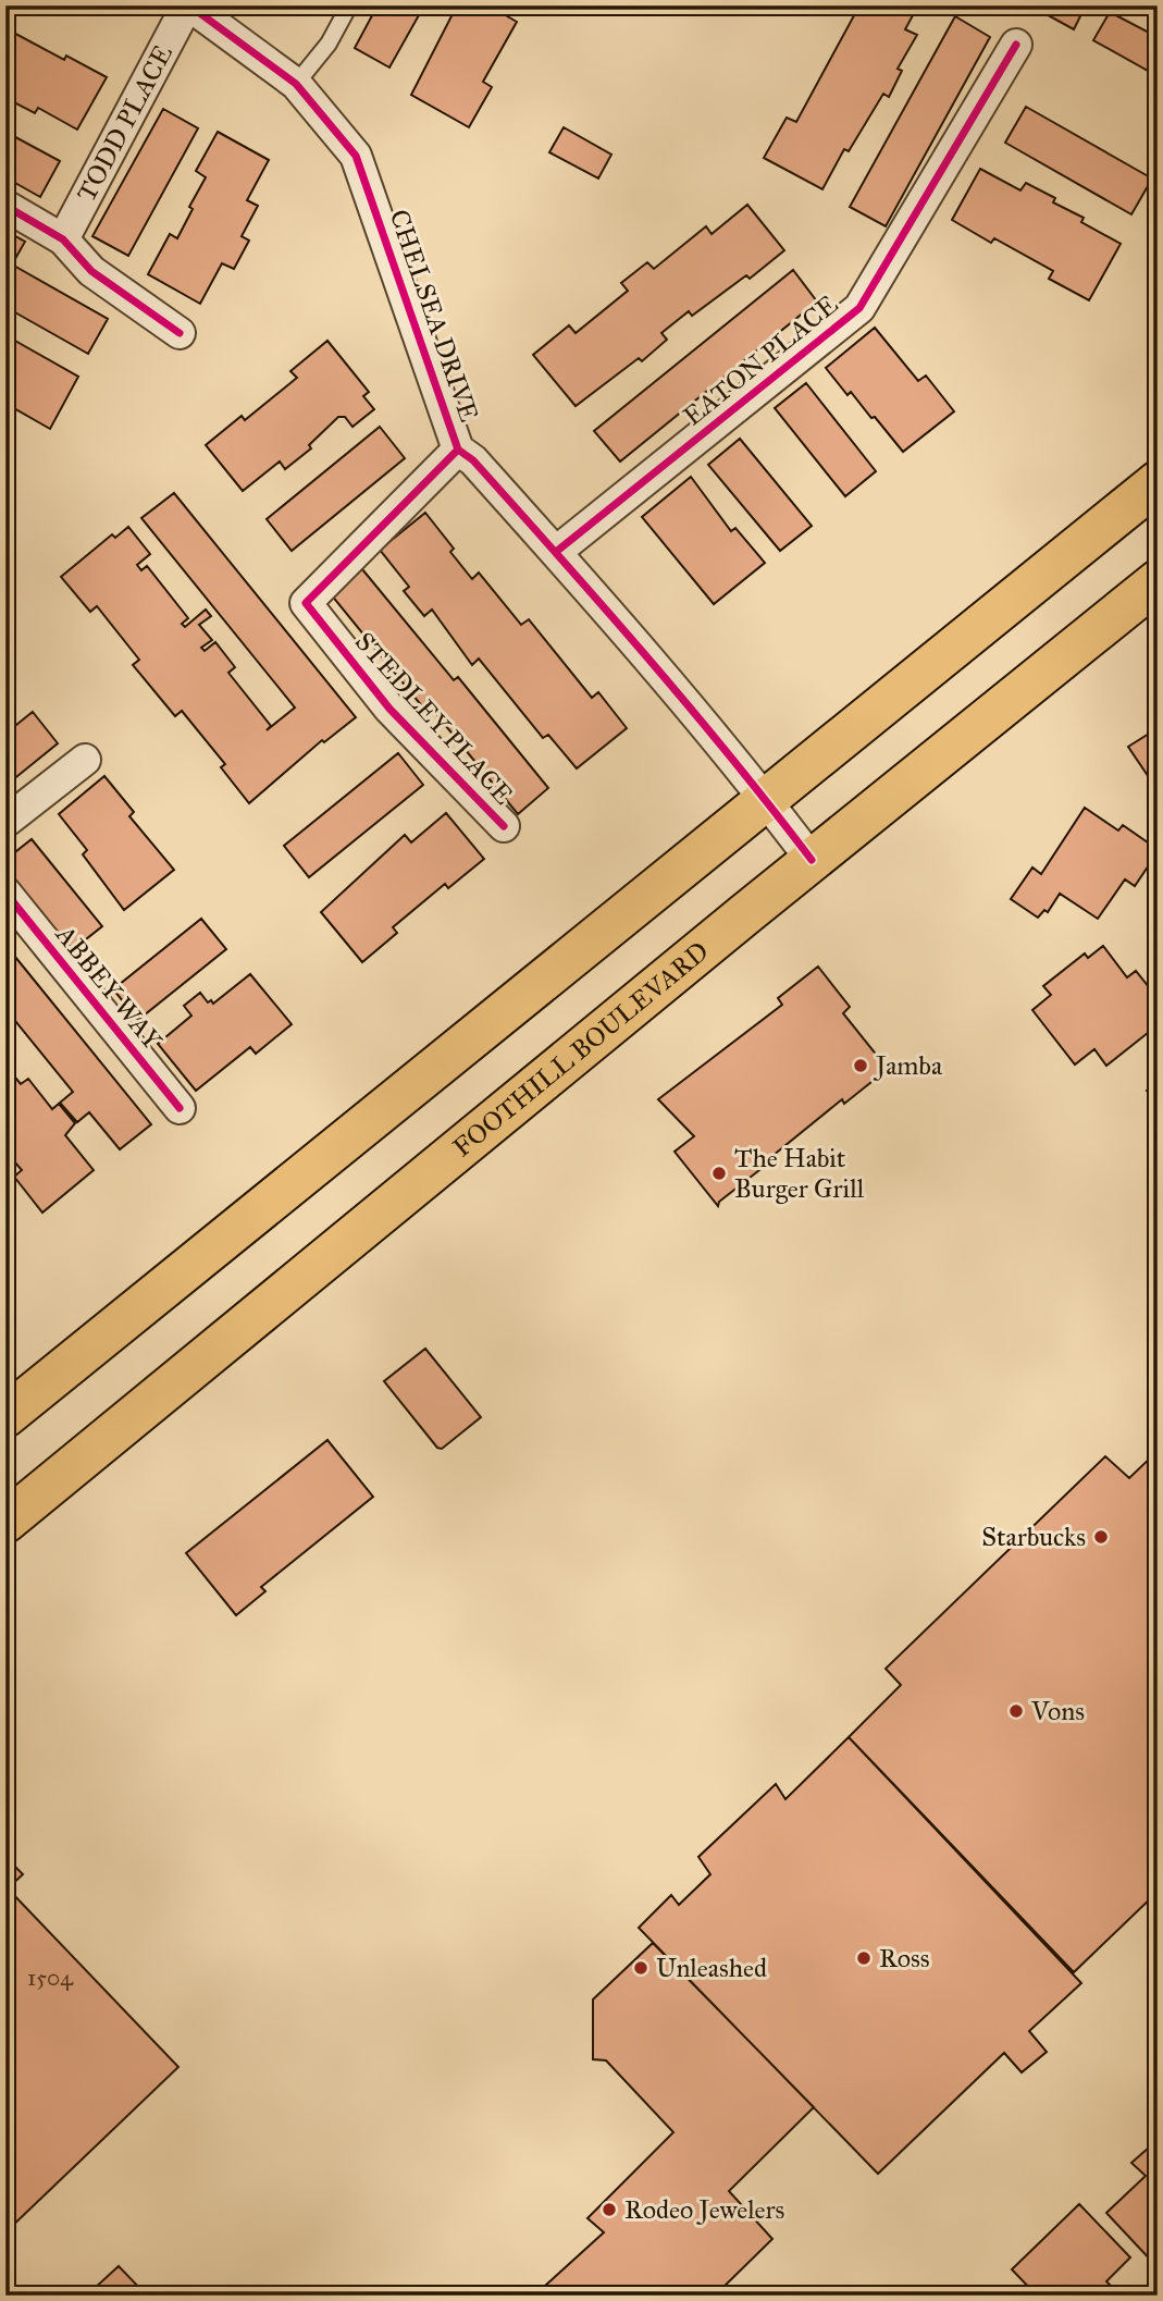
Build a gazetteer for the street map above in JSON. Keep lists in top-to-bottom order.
{
  "streets": {
    "main road": ["FOOTHILL BOULEVARD"],
    "street": [
      "TODD PLACE",
      "CHELSEA DRIVE",
      "EATON PLACE",
      "STEDLEY PLACE",
      "ABBEY WAY"
    ]
  },
  "crossings": [
    ["TODD PLACE", "CHELSEA DRIVE"],
    ["CHELSEA DRIVE", "EATON PLACE"],
    ["CHELSEA DRIVE", "STEDLEY PLACE"],
    ["CHELSEA DRIVE", "FOOTHILL BOULEVARD"]
  ],
  "places": [
    "Jamba",
    "The Habit Burger Grill",
    "Starbucks",
    "Vons",
    "Ross",
    "Unleashed",
    "Rodeo Jewelers"
  ],
  "house_numbers": ["1504"]
}
